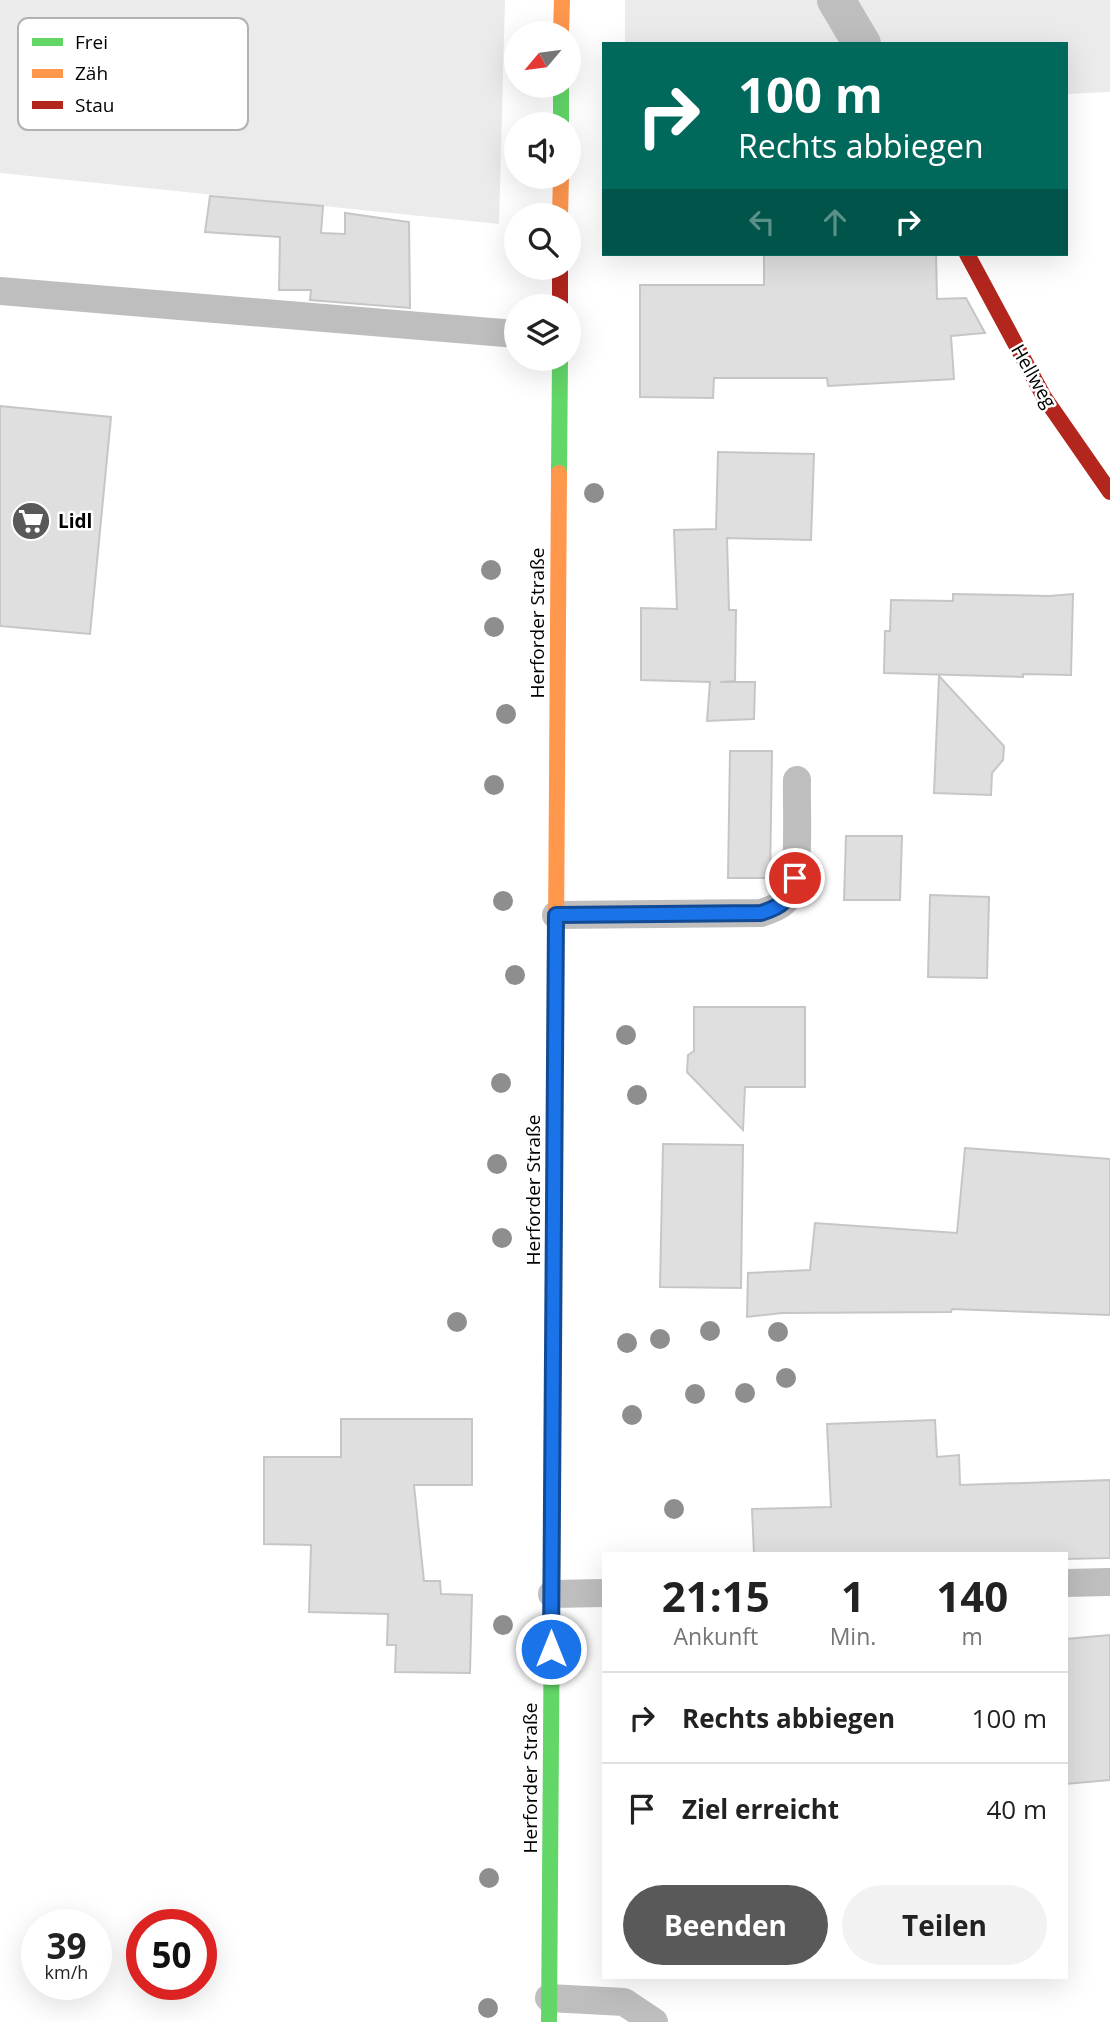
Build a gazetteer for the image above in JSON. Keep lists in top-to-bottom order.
{
  "streets": {
    "main road": ["Hellweg", "Herforder Straße"]
  },
  "places": {
    "supermarket": ["Lidl"]
  },
  "legend": ["Frei", "Zäh", "Stau"],
  "north": "bottom left",
  "page": {
    "turn": ["100 m", "Rechts abbiegen"],
    "eta": [
      "21:15",
      "Ankunft",
      "1",
      "Min.",
      "140",
      "m"
    ],
    "list": [
      {
        "name": "Rechts abbiegen",
        "value": "100 m"
      },
      {
        "name": "Ziel erreicht",
        "value": "40 m"
      }
    ],
    "buttons": ["Beenden", "Teilen"],
    "speed": "39 km/h",
    "limit": "50"
  }
}
